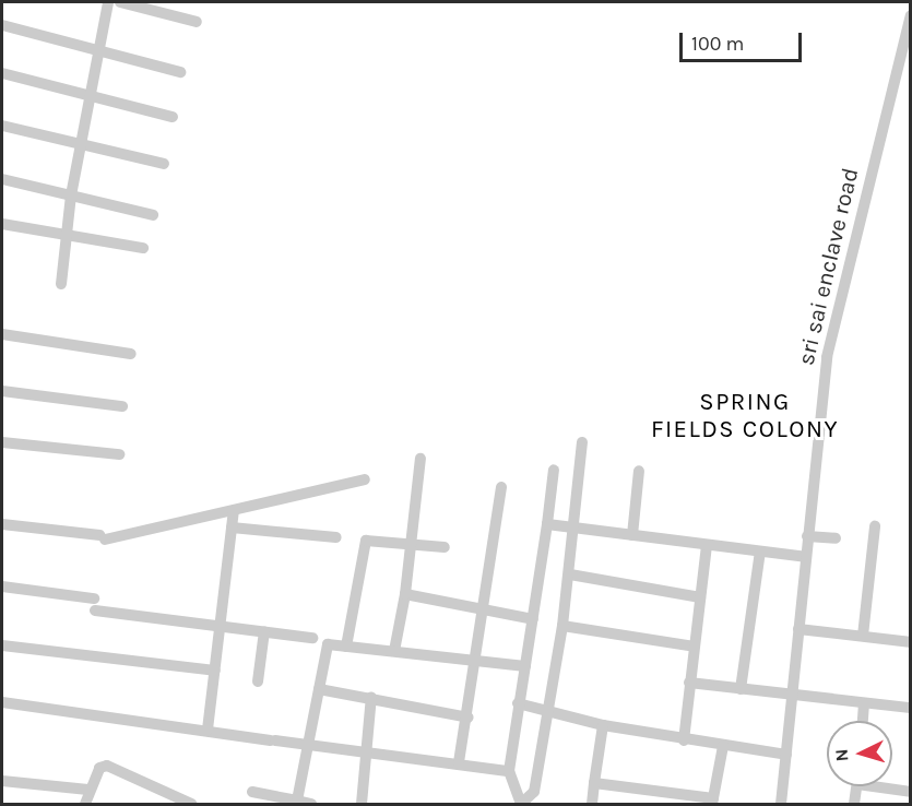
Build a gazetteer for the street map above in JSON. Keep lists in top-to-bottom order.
{
  "streets": {
    "street": ["sri sai enclave road"]
  },
  "districts": ["SPRING FIELDS COLONY"],
  "scale_bar": "100 m",
  "north": "left"
}
